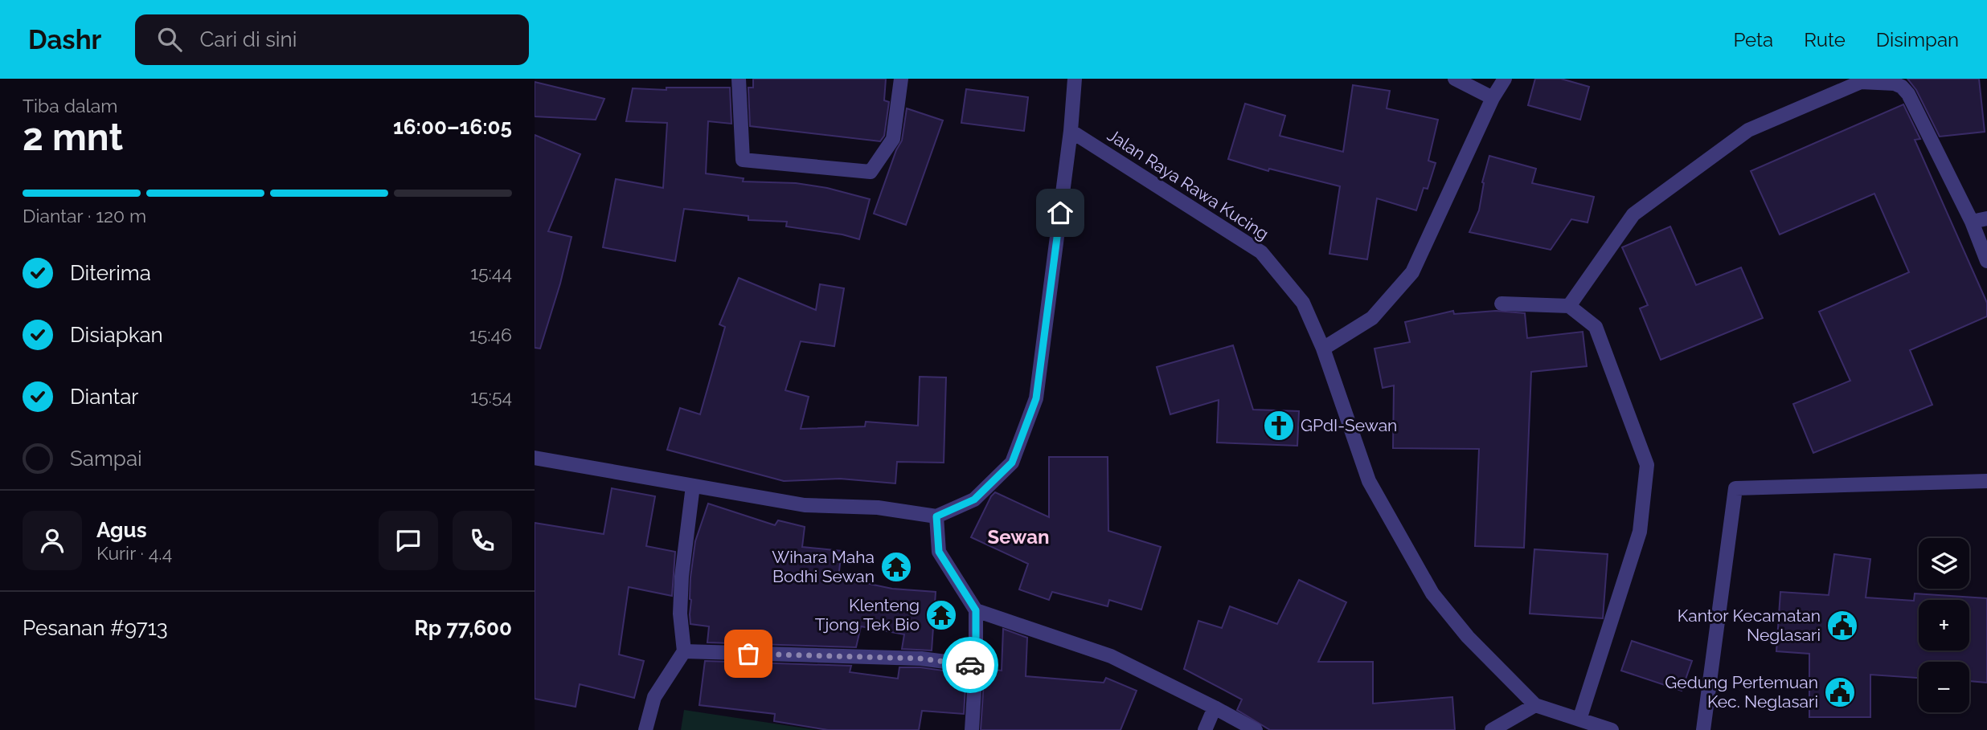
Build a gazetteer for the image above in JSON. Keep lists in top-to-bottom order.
{
  "streets": {
    "street": ["Jalan Raya Rawa Kucing"]
  },
  "districts": ["Sewan"],
  "places": {
    "church": ["GPdI-Sewan"],
    "temple": ["Wihara Maha Bodhi Sewan", "Klenteng Tjong Tek Bio"],
    "public building": ["Kantor Kecamatan Neglasari", "Gedung Pertemuan Kec. Neglasari"]
  },
  "page": {
    "header": "Dashr",
    "search": "Cari di sini",
    "nav": ["Peta", "Rute", "Disimpan"],
    "heading": ["2 mnt", "Tiba dalam", "16:00–16:05"],
    "panel": [
      "Agus",
      "Kurir · 4.4",
      "Pesanan #9713",
      "Rp 77,600"
    ],
    "bar": "Diantar · 120 m",
    "list": [
      ["Diterima", "15:44"],
      ["Disiapkan", "15:46"],
      ["Diantar", "15:54"],
      "Sampai"
    ],
    "map_buttons": ["+", "−"]
  }
}
